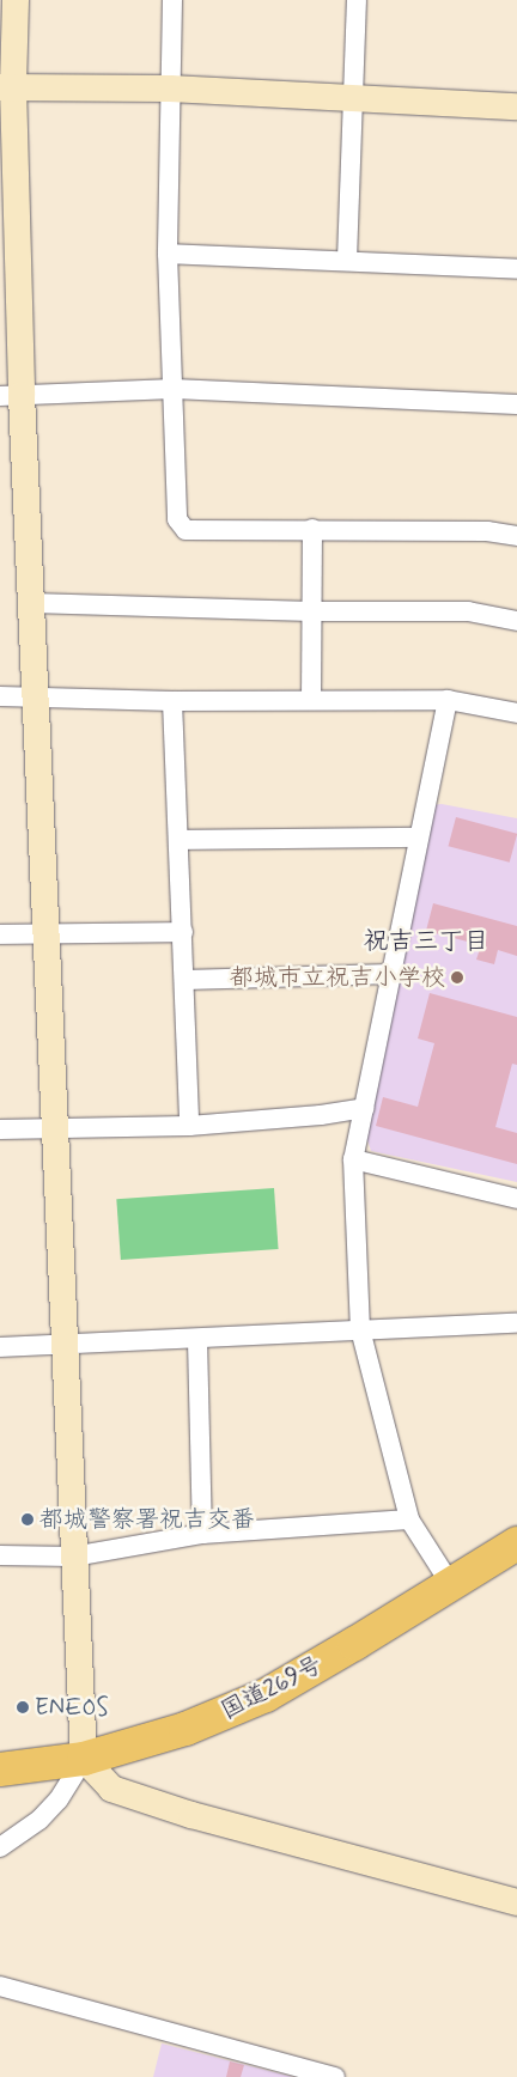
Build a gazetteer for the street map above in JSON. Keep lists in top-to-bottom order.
{
  "streets": {
    "highway": ["国道269号"]
  },
  "districts": ["祝吉三丁目"],
  "places": ["都城市立祝吉小学校", "都城警察署祝吉交番", "ENEOS"]
}
